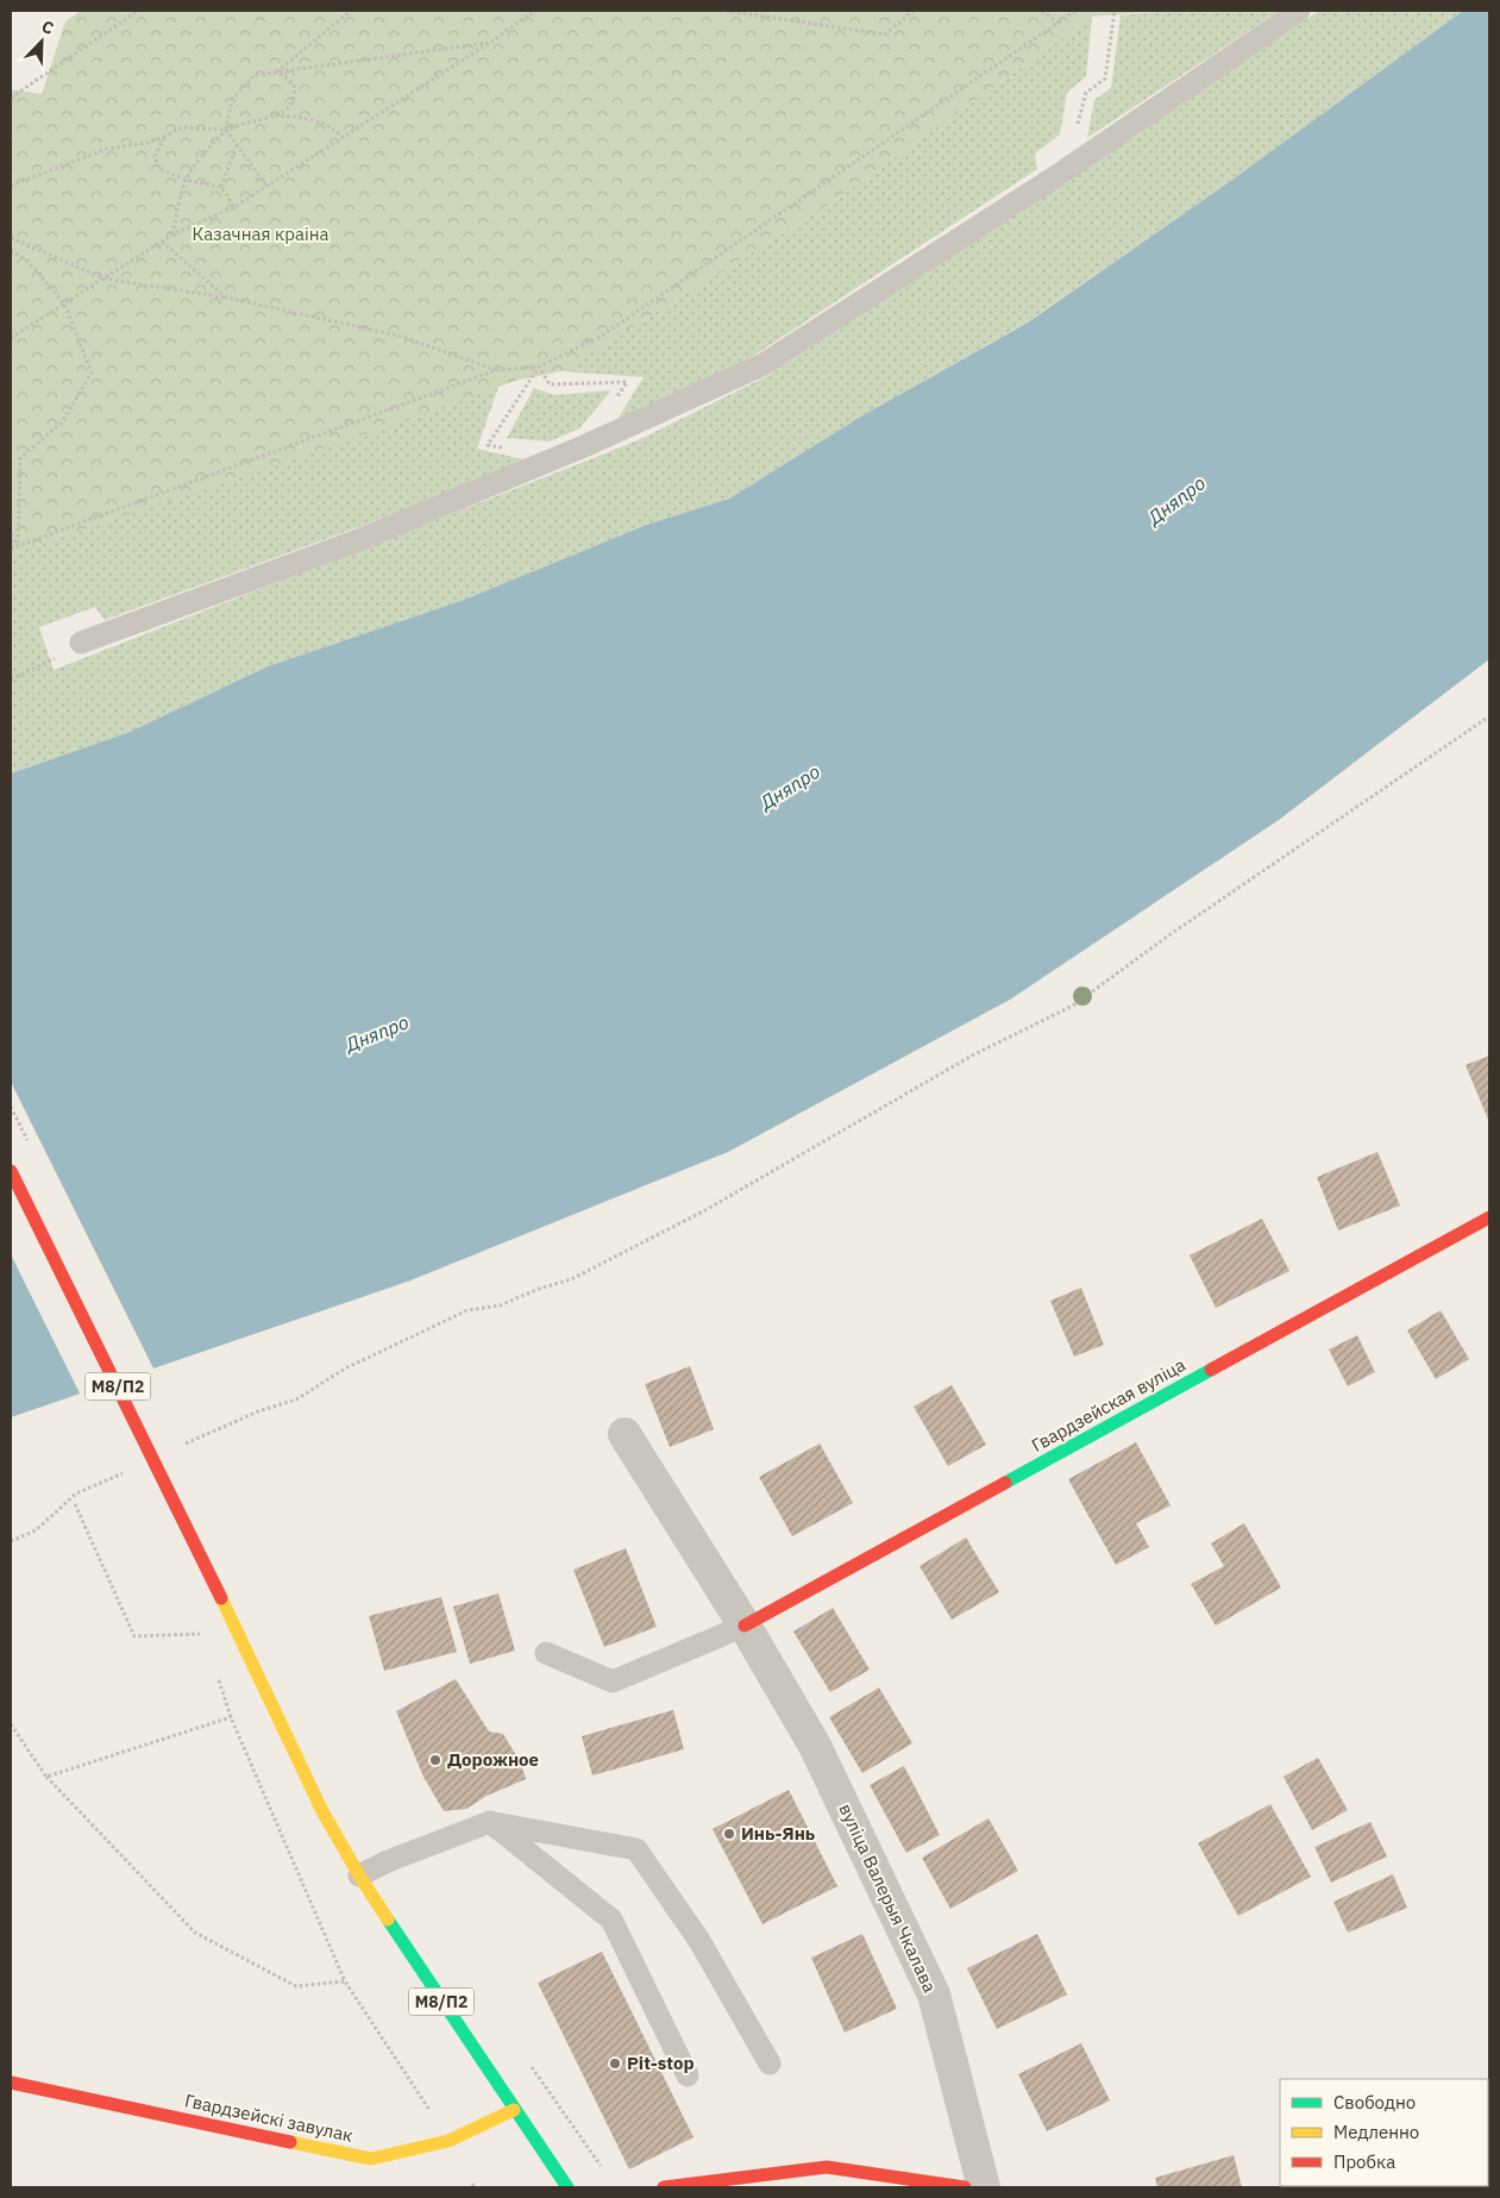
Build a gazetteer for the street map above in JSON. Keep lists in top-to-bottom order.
{
  "streets": {
    "main road": ["М8/П2", "Гвардзейская вуліца", "Гвардзейскі завулак"],
    "street": ["вуліца Валерыя Чкалава"]
  },
  "crossings": [
    ["М8/П2", "Гвардзейскі завулак"],
    ["Гвардзейская вуліца", "вуліца Валерыя Чкалава"]
  ],
  "water": ["Дняпро"],
  "parks": ["Казачная краіна"],
  "places": ["Дорожное", "Инь-Янь", "Pit-stop"],
  "legend": ["Свободно", "Медленно", "Пробка"],
  "north": "top right"
}
